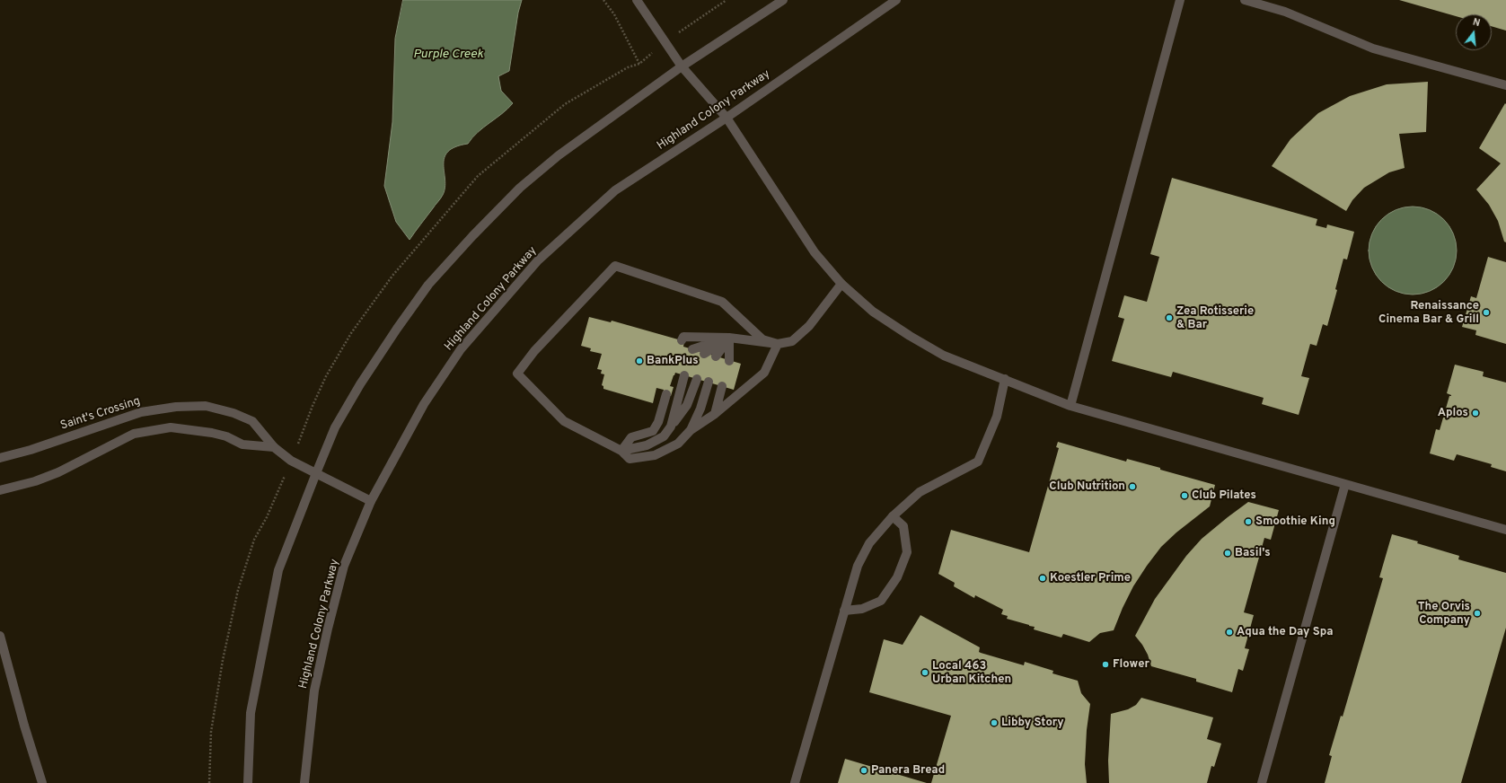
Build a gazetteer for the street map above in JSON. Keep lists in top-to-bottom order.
{
  "streets": {
    "street": ["Highland Colony Parkway", "Saint's Crossing"]
  },
  "crossings": [
    ["Highland Colony Parkway", "Saint's Crossing"]
  ],
  "water": ["Purple Creek"],
  "places": [
    "Renaissance Cinema Bar & Grill",
    "Zea Rotisserie & Bar",
    "BankPlus",
    "Aplos",
    "Club Nutrition",
    "Club Pilates",
    "Smoothie King",
    "Basil's",
    "Koestler Prime",
    "The Orvis Company",
    "Aqua the Day Spa",
    "Flower",
    "Local 463 Urban Kitchen",
    "Libby Story",
    "Panera Bread"
  ],
  "north": "top"
}
